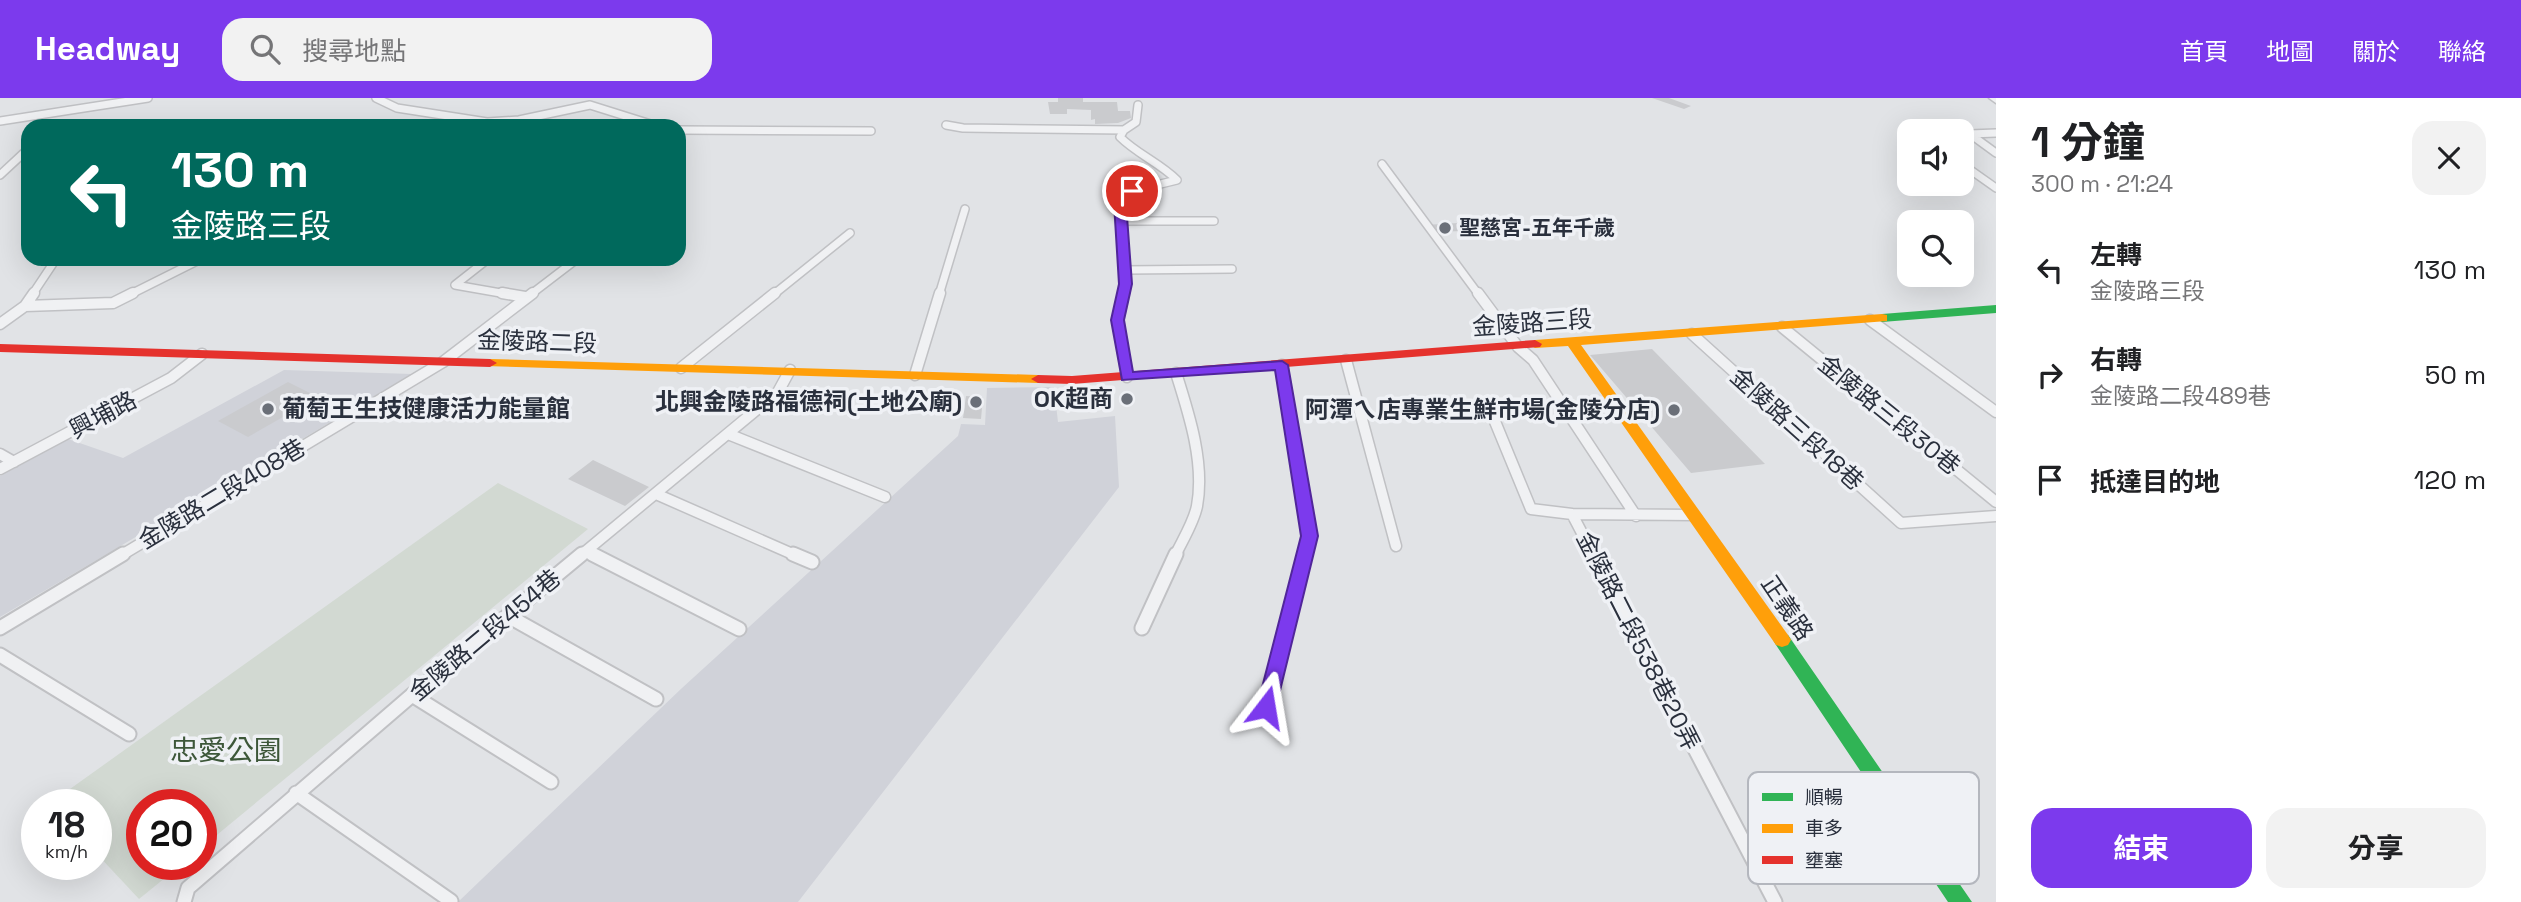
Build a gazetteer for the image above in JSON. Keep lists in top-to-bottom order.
{
  "streets": {
    "main road": ["金陵路三段", "金陵路二段", "正義路"],
    "lane": [
      "興埔路",
      "金陵路三段30巷",
      "金陵路三段18巷",
      "金陵路二段408巷",
      "金陵路二段454巷",
      "金陵路二段538巷20弄"
    ]
  },
  "crossings": [
    ["金陵路三段", "金陵路二段"],
    ["金陵路三段", "金陵路三段30巷"],
    ["金陵路三段", "金陵路三段18巷"],
    ["金陵路三段", "正義路"],
    ["金陵路二段", "興埔路"],
    ["金陵路二段", "金陵路二段408巷"],
    ["金陵路二段", "金陵路二段454巷"]
  ],
  "parks": ["忠愛公園"],
  "places": [
    "聖慈宮-五年千歲",
    "OK超商",
    "北興金陵路福德祠(土地公廟)",
    "葡萄王生技健康活力能量館",
    "阿潭ㄟ店專業生鮮市場(金陵分店)"
  ],
  "legend": ["順暢", "車多", "壅塞"],
  "page": {
    "header": "Headway",
    "search": "搜尋地點",
    "nav": [
      "首頁",
      "地圖",
      "關於",
      "聯絡"
    ],
    "heading": ["1 分鐘", "300 m · 21:24"],
    "turn": ["130 m", "金陵路三段"],
    "list": [
      {
        "name": "左轉",
        "note": "金陵路三段",
        "value": "130 m"
      },
      {
        "name": "右轉",
        "note": "金陵路二段489巷",
        "value": "50 m"
      },
      {
        "name": "抵達目的地",
        "value": "120 m"
      }
    ],
    "speed": "18 km/h",
    "limit": "20",
    "buttons": ["結束", "分享"]
  }
}
